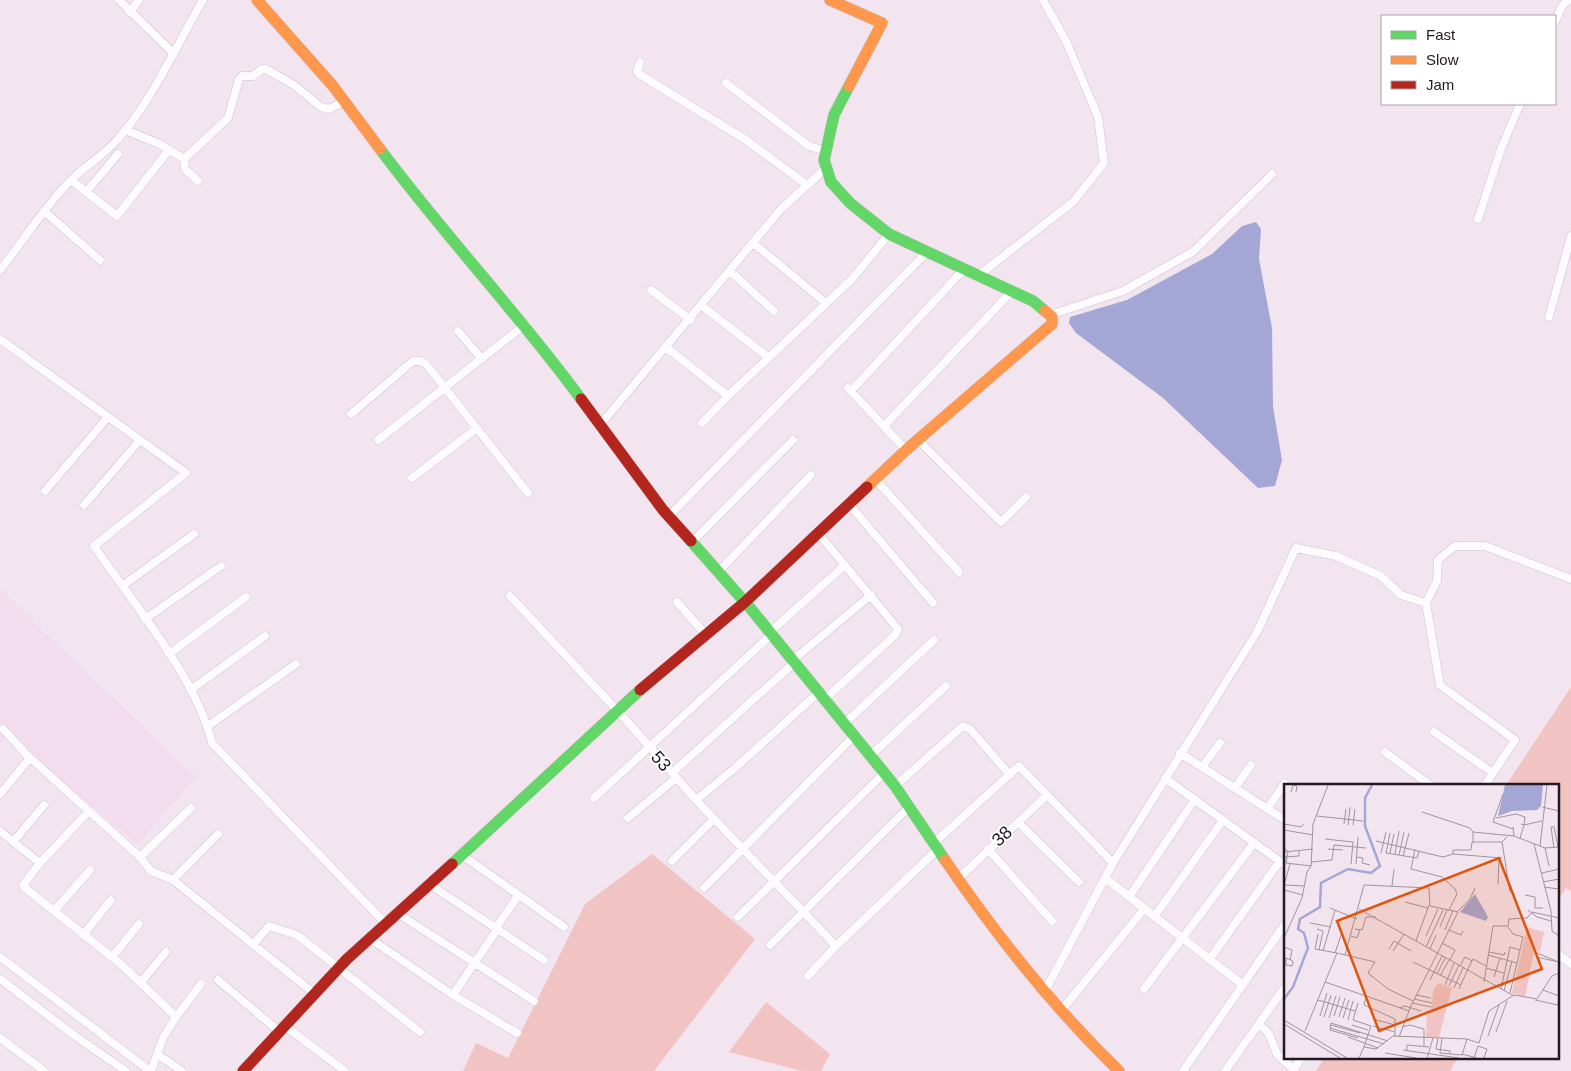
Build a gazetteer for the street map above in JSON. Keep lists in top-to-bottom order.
{
  "streets": {
    "street": ["53", "38"]
  },
  "legend": ["Fast", "Slow", "Jam"]
}
